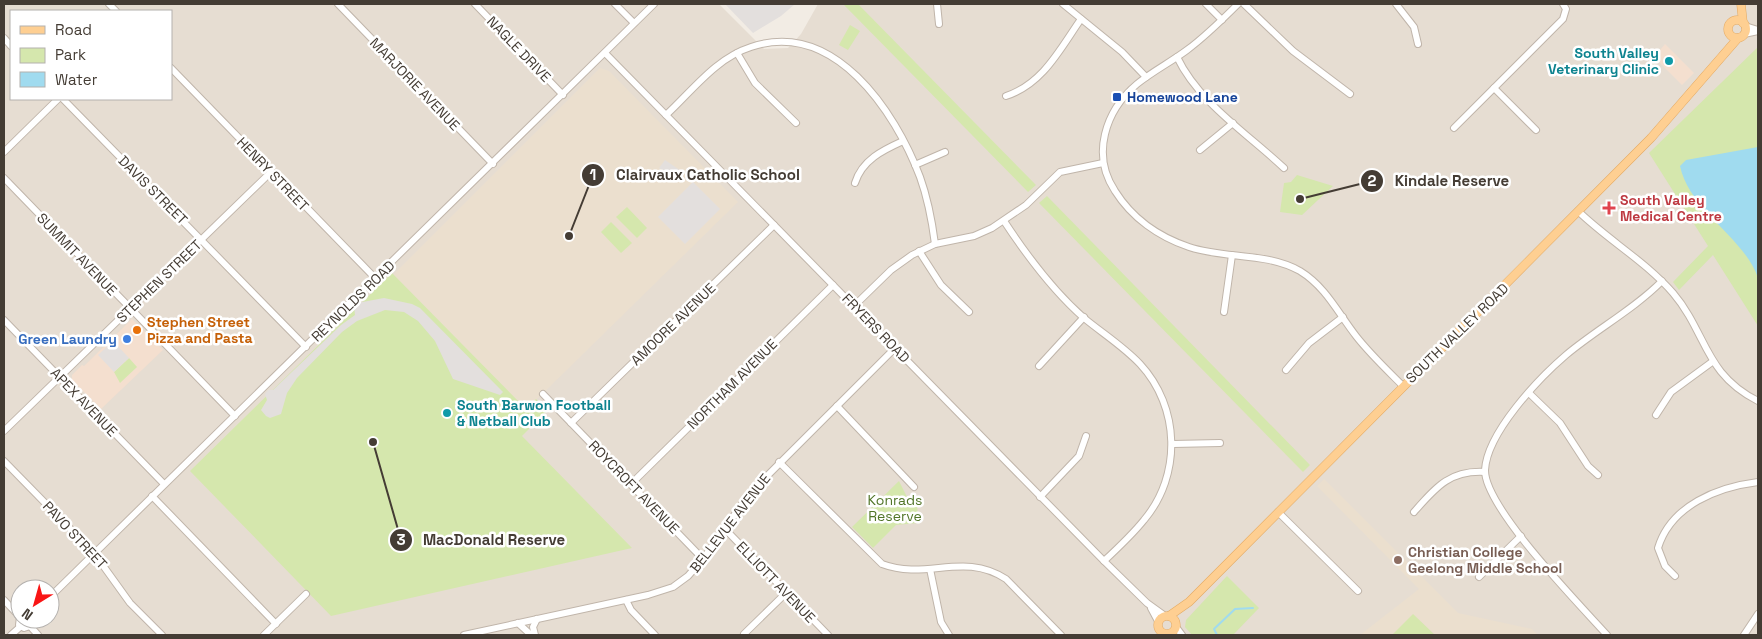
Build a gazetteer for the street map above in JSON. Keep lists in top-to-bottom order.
{
  "streets": {
    "main road": ["SOUTH VALLEY ROAD"],
    "street": [
      "NAGLE DRIVE",
      "MARJORIE AVENUE",
      "HENRY STREET",
      "DAVIS STREET",
      "SUMMIT AVENUE",
      "STEPHEN STREET",
      "REYNOLDS ROAD",
      "AMOORE AVENUE",
      "FRYERS ROAD",
      "NORTHAM AVENUE",
      "APEX AVENUE",
      "ROYCROFT AVENUE",
      "BELLEVUE AVENUE",
      "PAVO STREET",
      "ELLIOTT AVENUE"
    ]
  },
  "crossings": [
    ["NAGLE DRIVE", "REYNOLDS ROAD"],
    ["MARJORIE AVENUE", "REYNOLDS ROAD"],
    ["HENRY STREET", "STEPHEN STREET"],
    ["HENRY STREET", "REYNOLDS ROAD"],
    ["DAVIS STREET", "STEPHEN STREET"],
    ["DAVIS STREET", "REYNOLDS ROAD"],
    ["SUMMIT AVENUE", "STEPHEN STREET"],
    ["SUMMIT AVENUE", "REYNOLDS ROAD"],
    ["STEPHEN STREET", "APEX AVENUE"],
    ["REYNOLDS ROAD", "FRYERS ROAD"],
    ["REYNOLDS ROAD", "APEX AVENUE"],
    ["REYNOLDS ROAD", "PAVO STREET"],
    ["AMOORE AVENUE", "FRYERS ROAD"],
    ["AMOORE AVENUE", "ROYCROFT AVENUE"],
    ["FRYERS ROAD", "SOUTH VALLEY ROAD"],
    ["FRYERS ROAD", "NORTHAM AVENUE"],
    ["FRYERS ROAD", "BELLEVUE AVENUE"],
    ["NORTHAM AVENUE", "ROYCROFT AVENUE"],
    ["ROYCROFT AVENUE", "BELLEVUE AVENUE"],
    ["BELLEVUE AVENUE", "ELLIOTT AVENUE"]
  ],
  "parks": ["Konrads Reserve"],
  "places": {
    "other": [
      "South Valley Veterinary Clinic",
      "Kindale Reserve",
      "Clairvaux Catholic School",
      "Stephen Street Pizza and Pasta",
      "Green Laundry",
      "South Barwon Football & Netball Club",
      "MacDonald Reserve",
      "Christian College Geelong Middle School"
    ],
    "transit": ["Homewood Lane"],
    "health": ["South Valley Medical Centre"]
  },
  "legend": ["Road", "Park", "Water"],
  "north": "bottom left"
}
